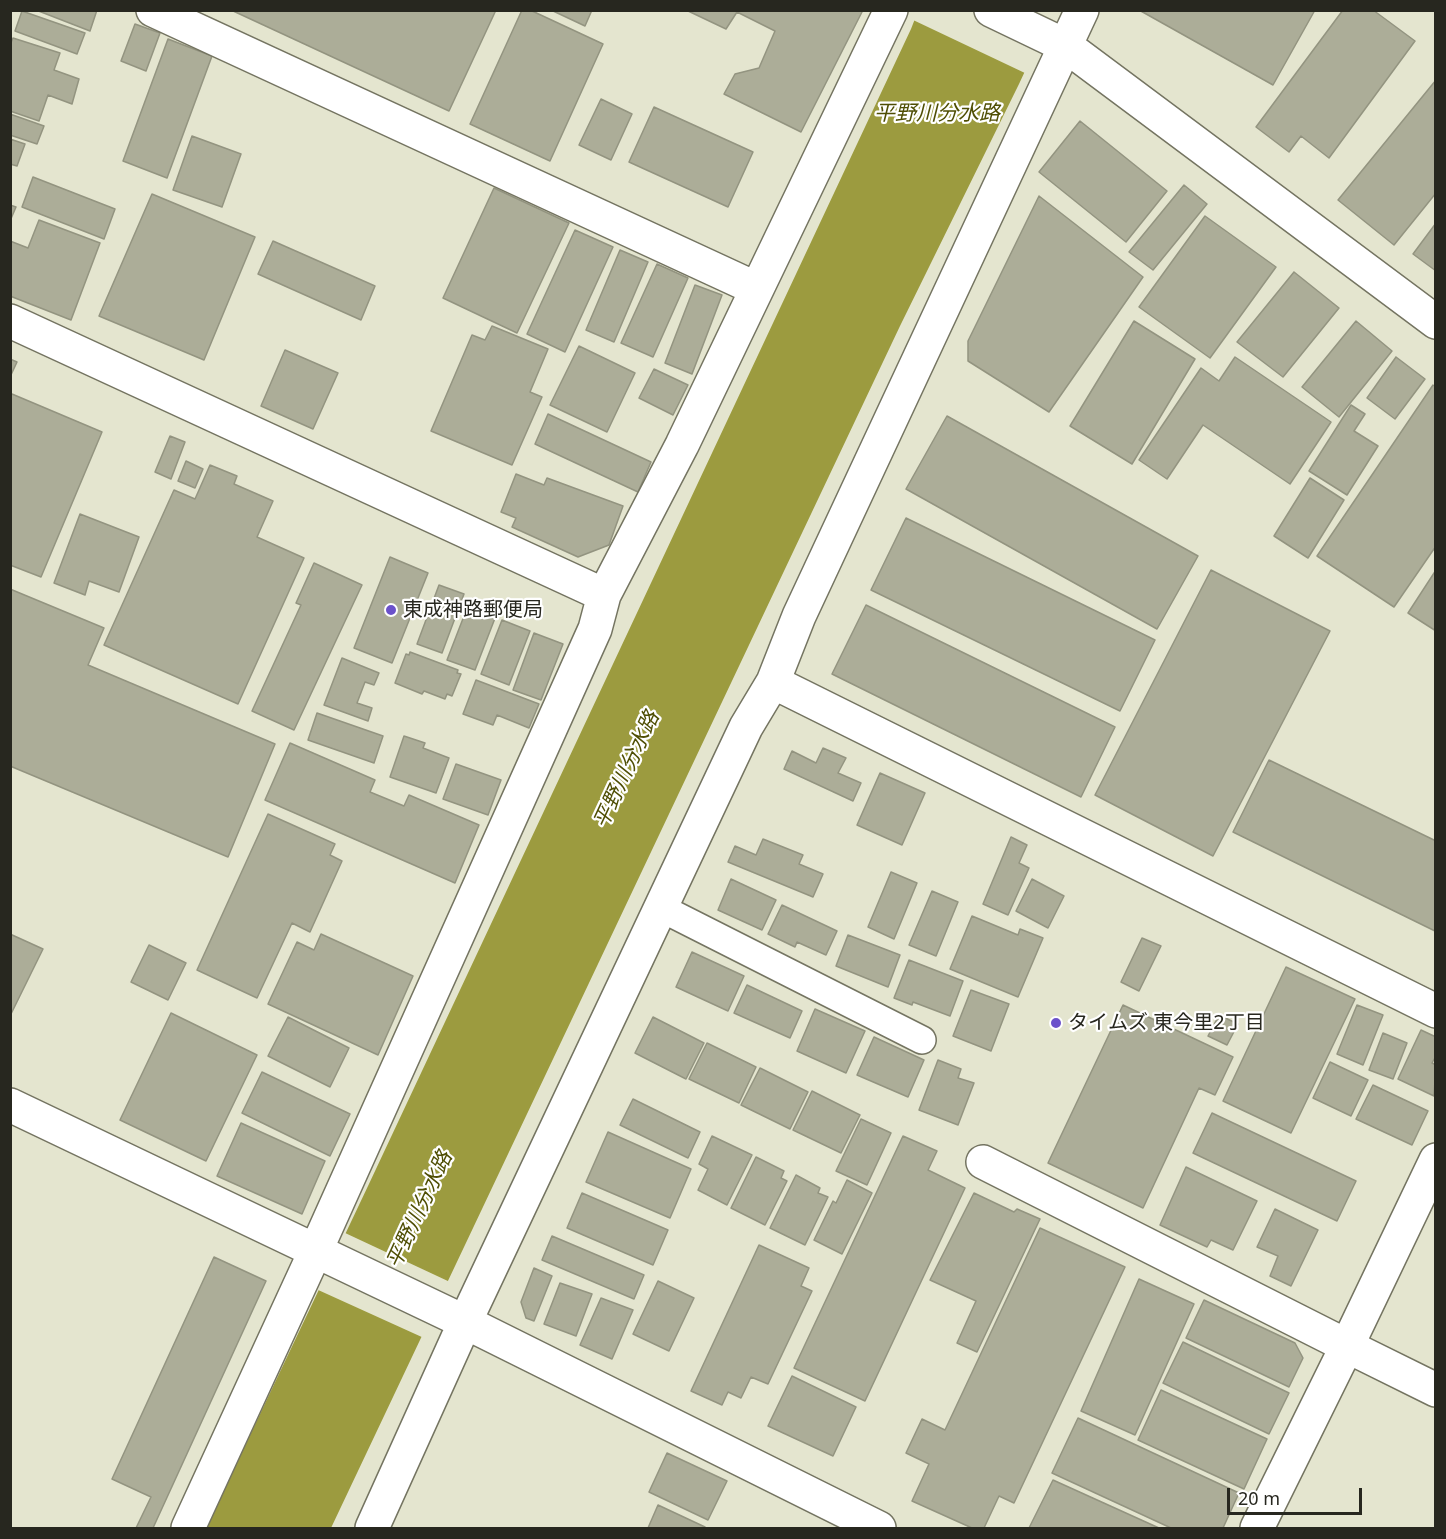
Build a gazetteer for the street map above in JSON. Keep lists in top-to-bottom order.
{
  "water": ["平野川分水路"],
  "places": ["東成神路郵便局", "タイムズ 東今里2丁目"],
  "scale_bar": "20 m"
}
